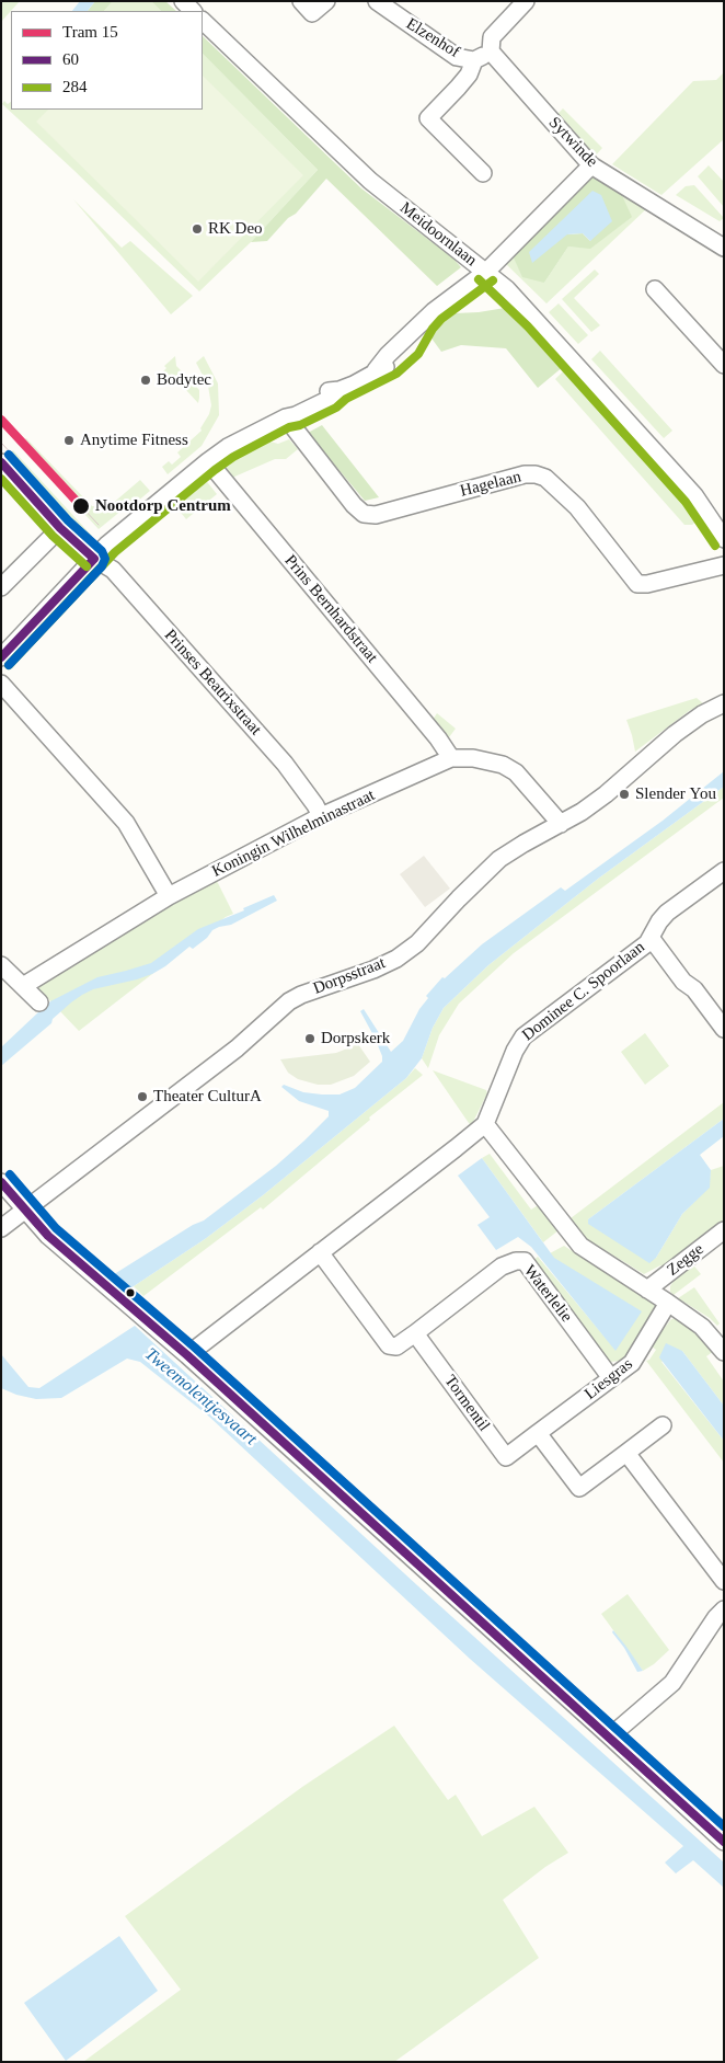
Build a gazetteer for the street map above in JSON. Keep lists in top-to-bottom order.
{
  "streets": {
    "street": [
      "Elzenhof",
      "Sytwinde",
      "Meidoornlaan",
      "Hagelaan",
      "Prins Bernhardstraat",
      "Prinses Beatrixstraat",
      "Koningin Wilhelminastraat",
      "Dorpsstraat",
      "Dominee C. Spoorlaan",
      "Zegge",
      "Waterlelie",
      "Liesgras",
      "Tormentil"
    ]
  },
  "crossings": [
    ["Elzenhof", "Sytwinde"],
    ["Prins Bernhardstraat", "Koningin Wilhelminastraat"],
    ["Prinses Beatrixstraat", "Koningin Wilhelminastraat"],
    ["Koningin Wilhelminastraat", "Dorpsstraat"],
    ["Waterlelie", "Liesgras"],
    ["Waterlelie", "Tormentil"],
    ["Liesgras", "Tormentil"]
  ],
  "water": ["Tweemolentjesvaart"],
  "places": [
    "RK Deo",
    "Bodytec",
    "Anytime Fitness",
    "Nootdorp Centrum",
    "Slender You",
    "Dorpskerk",
    "Theater CulturA"
  ],
  "lines": ["transit line 284", "tram line 15", "transit line 60"],
  "legend": ["Tram 15", "60", "284"]
}
